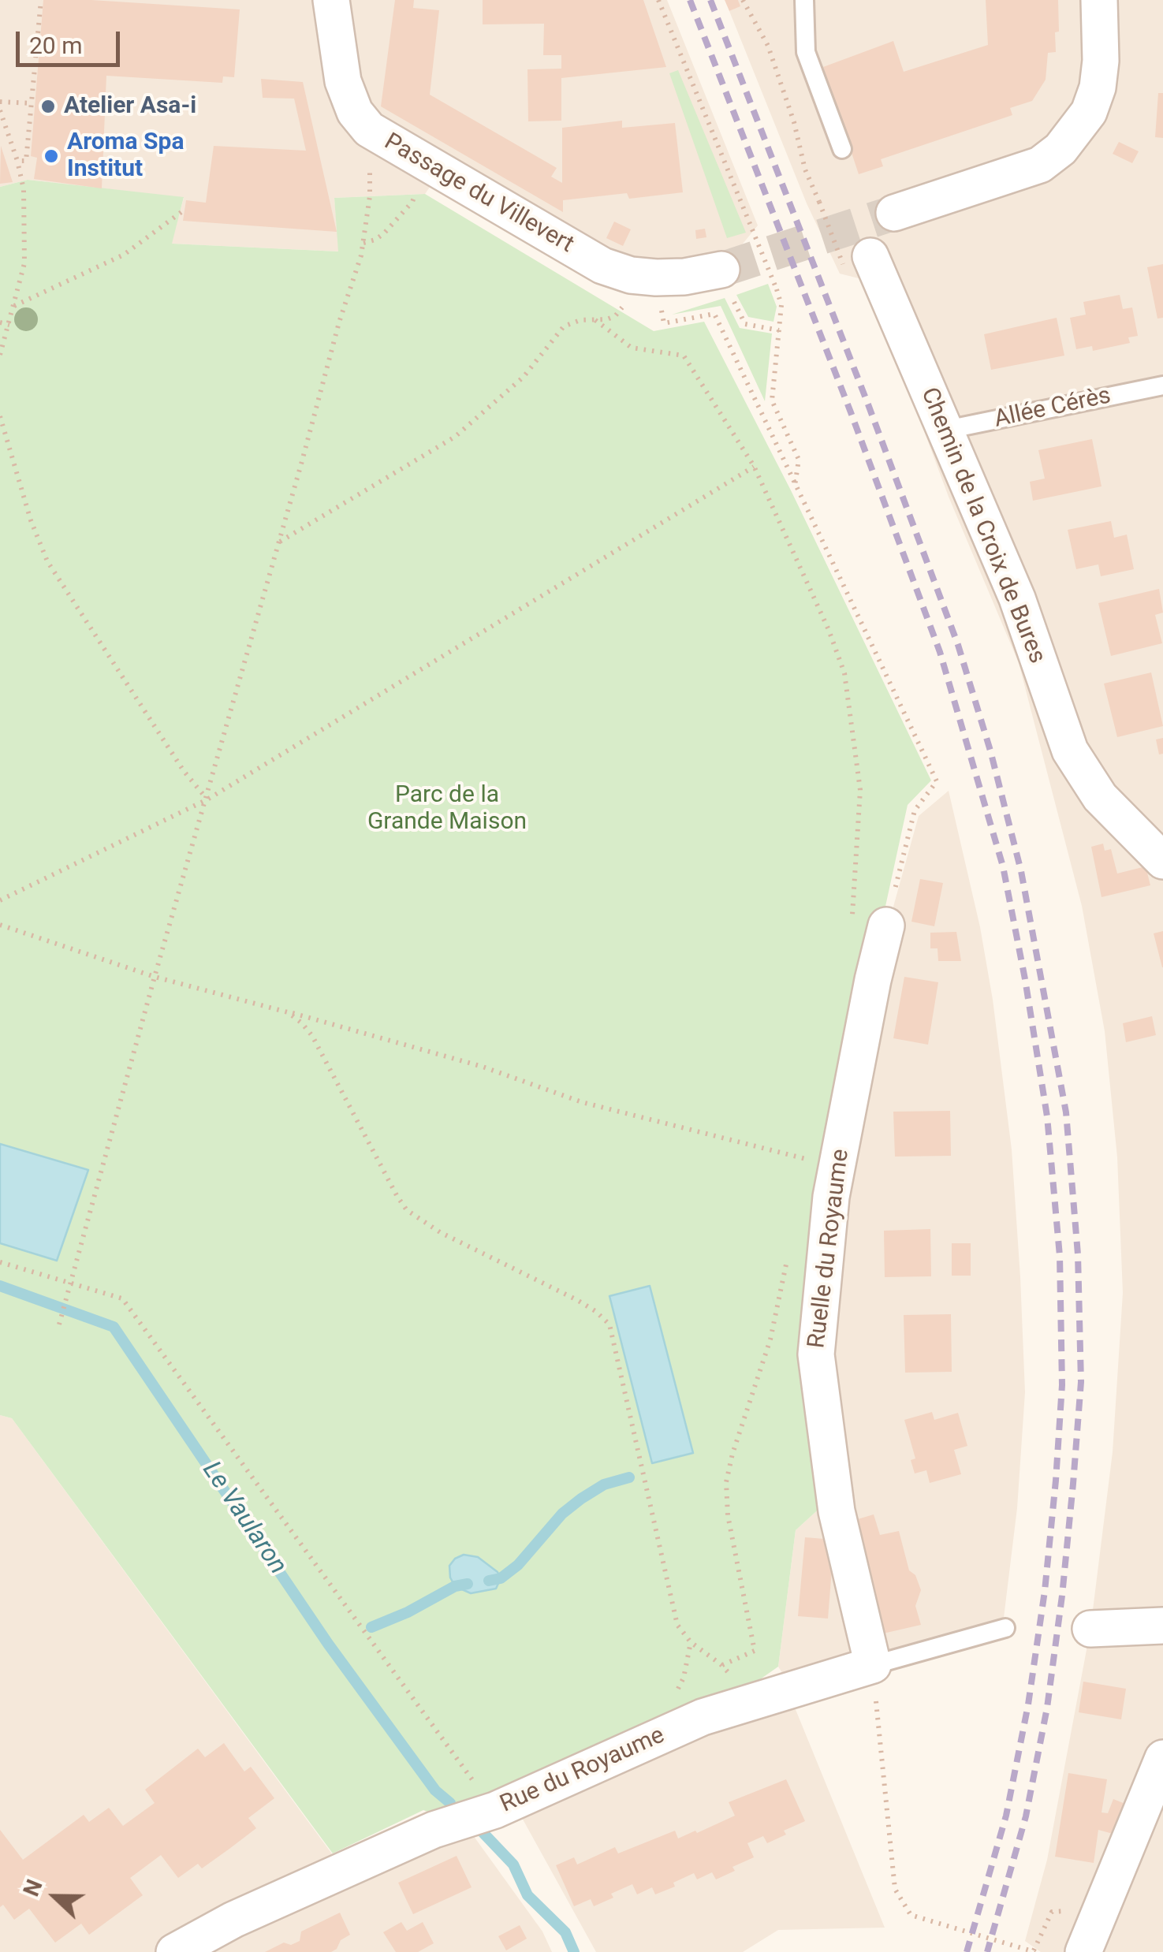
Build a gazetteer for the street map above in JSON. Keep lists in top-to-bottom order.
{
  "streets": {
    "street": [
      "Passage du Villevert",
      "Chemin de la Croix de Bures",
      "Ruelle du Royaume",
      "Rue du Royaume"
    ],
    "lane": ["Allée Cérès"]
  },
  "crossings": [
    ["Allée Cérès", "Chemin de la Croix de Bures"],
    ["Ruelle du Royaume", "Rue du Royaume"]
  ],
  "water": ["Le Vaularon"],
  "parks": ["Parc de la Grande Maison"],
  "places": ["Atelier Asa-i", "Aroma Spa Institut"],
  "scale_bar": "20 m",
  "north": "left"
}
